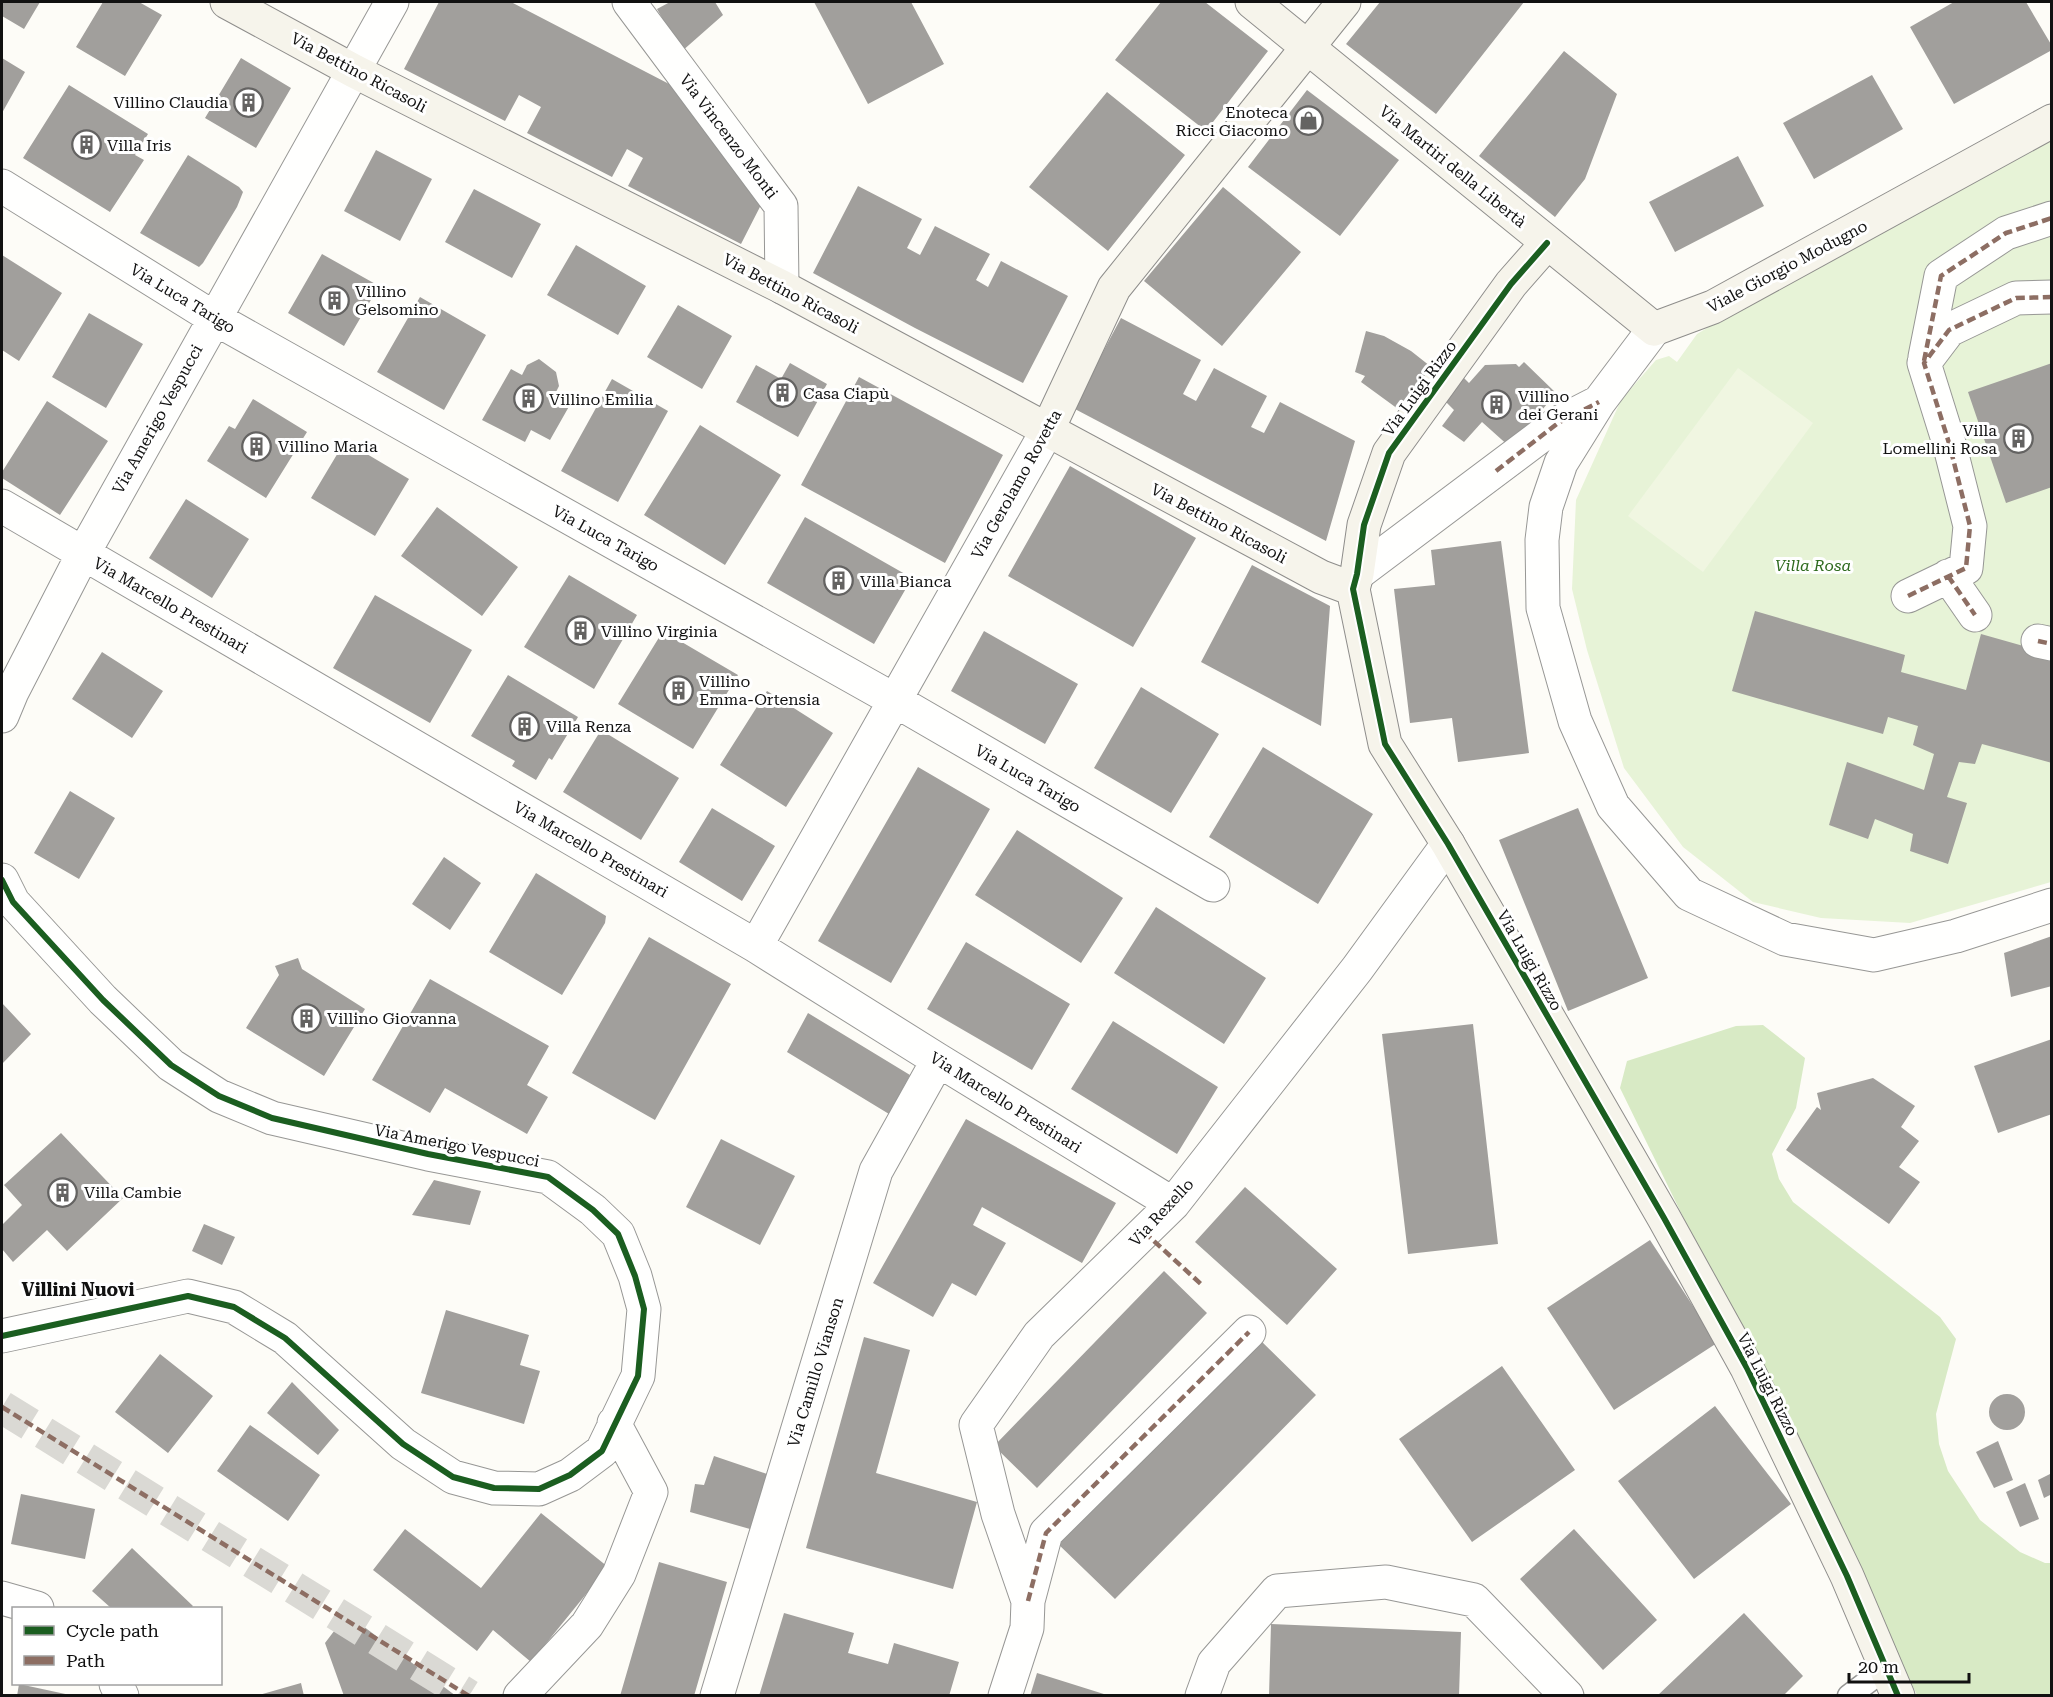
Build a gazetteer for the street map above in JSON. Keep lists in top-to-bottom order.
{
  "streets": {
    "street": [
      "Via Bettino Ricasoli",
      "Via Vincenzo Monti",
      "Via Martiri della Libertà",
      "Viale Giorgio Modugno",
      "Via Luca Tarigo",
      "Via Luigi Rizzo",
      "Via Amerigo Vespucci",
      "Via Gerolamo Rovetta",
      "Via Marcello Prestinari",
      "Via Rexello",
      "Via Camillo Vianson"
    ]
  },
  "crossings": [
    ["Via Bettino Ricasoli", "Via Vincenzo Monti"],
    ["Via Bettino Ricasoli", "Via Luigi Rizzo"],
    ["Via Bettino Ricasoli", "Via Amerigo Vespucci"],
    ["Via Bettino Ricasoli", "Via Gerolamo Rovetta"],
    ["Via Martiri della Libertà", "Viale Giorgio Modugno"],
    ["Via Martiri della Libertà", "Via Luigi Rizzo"],
    ["Via Martiri della Libertà", "Via Gerolamo Rovetta"],
    ["Via Luca Tarigo", "Via Amerigo Vespucci"],
    ["Via Luca Tarigo", "Via Gerolamo Rovetta"],
    ["Via Luigi Rizzo", "Via Rexello"],
    ["Via Amerigo Vespucci", "Via Marcello Prestinari"],
    ["Via Gerolamo Rovetta", "Via Marcello Prestinari"],
    ["Via Marcello Prestinari", "Via Rexello"],
    ["Via Marcello Prestinari", "Via Camillo Vianson"]
  ],
  "districts": ["Villini Nuovi"],
  "parks": ["Villa Rosa"],
  "places": {
    "building": [
      "Villino Claudia",
      "Villa Iris",
      "Villino Gelsomino",
      "Casa Ciapù",
      "Villino Emilia",
      "Villino dei Gerani",
      "Villa Lomellini Rosa",
      "Villino Maria",
      "Villa Bianca",
      "Villino Virginia",
      "Villino Emma-Ortensia",
      "Villa Renza",
      "Villino Giovanna",
      "Villa Cambie"
    ],
    "shop": ["Enoteca Ricci Giacomo"]
  },
  "legend": ["Cycle path", "Path"],
  "scale_bar": "20 m"
}
